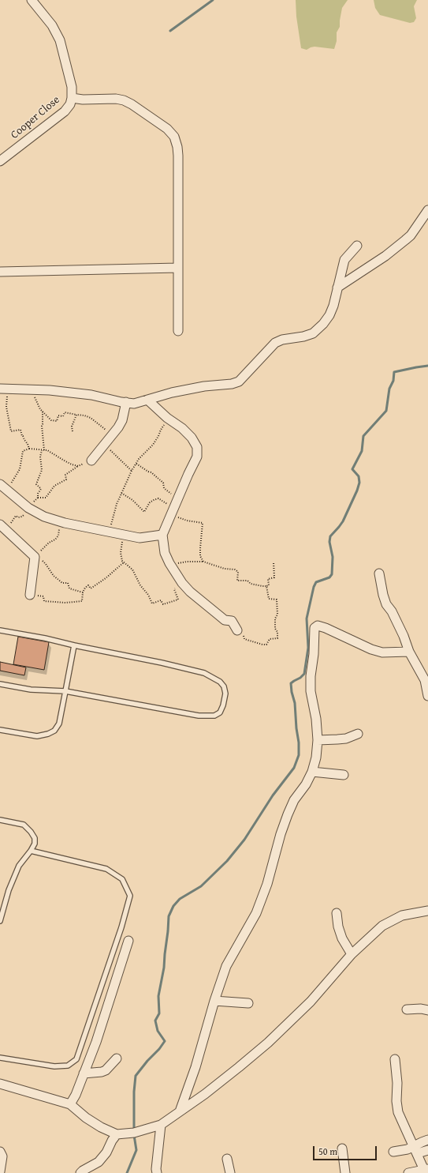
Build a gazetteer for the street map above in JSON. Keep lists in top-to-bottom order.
{
  "streets": {
    "street": ["Cooper Close"]
  },
  "scale_bar": "50 m"
}
